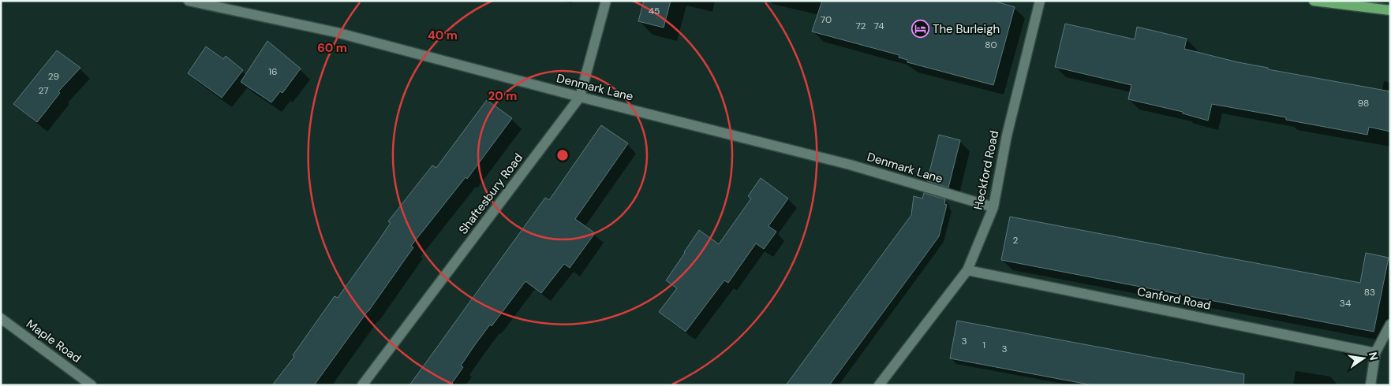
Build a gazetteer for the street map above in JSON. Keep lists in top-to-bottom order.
{
  "streets": {
    "street": [
      "Denmark Lane",
      "Heckford Road",
      "Shaftesbury Road",
      "Canford Road",
      "Maple Road"
    ]
  },
  "crossings": [
    ["Denmark Lane", "Heckford Road"],
    ["Denmark Lane", "Shaftesbury Road"],
    ["Heckford Road", "Canford Road"]
  ],
  "places": {
    "hotel": ["The Burleigh"]
  },
  "house_numbers": [
    "45",
    "70",
    "72",
    "74",
    "80",
    "16",
    "29",
    "27",
    "98",
    "2",
    "83",
    "34",
    "3",
    "1",
    "3"
  ],
  "north": "right",
  "rings": ["40 m", "60 m", "20 m"]
}
